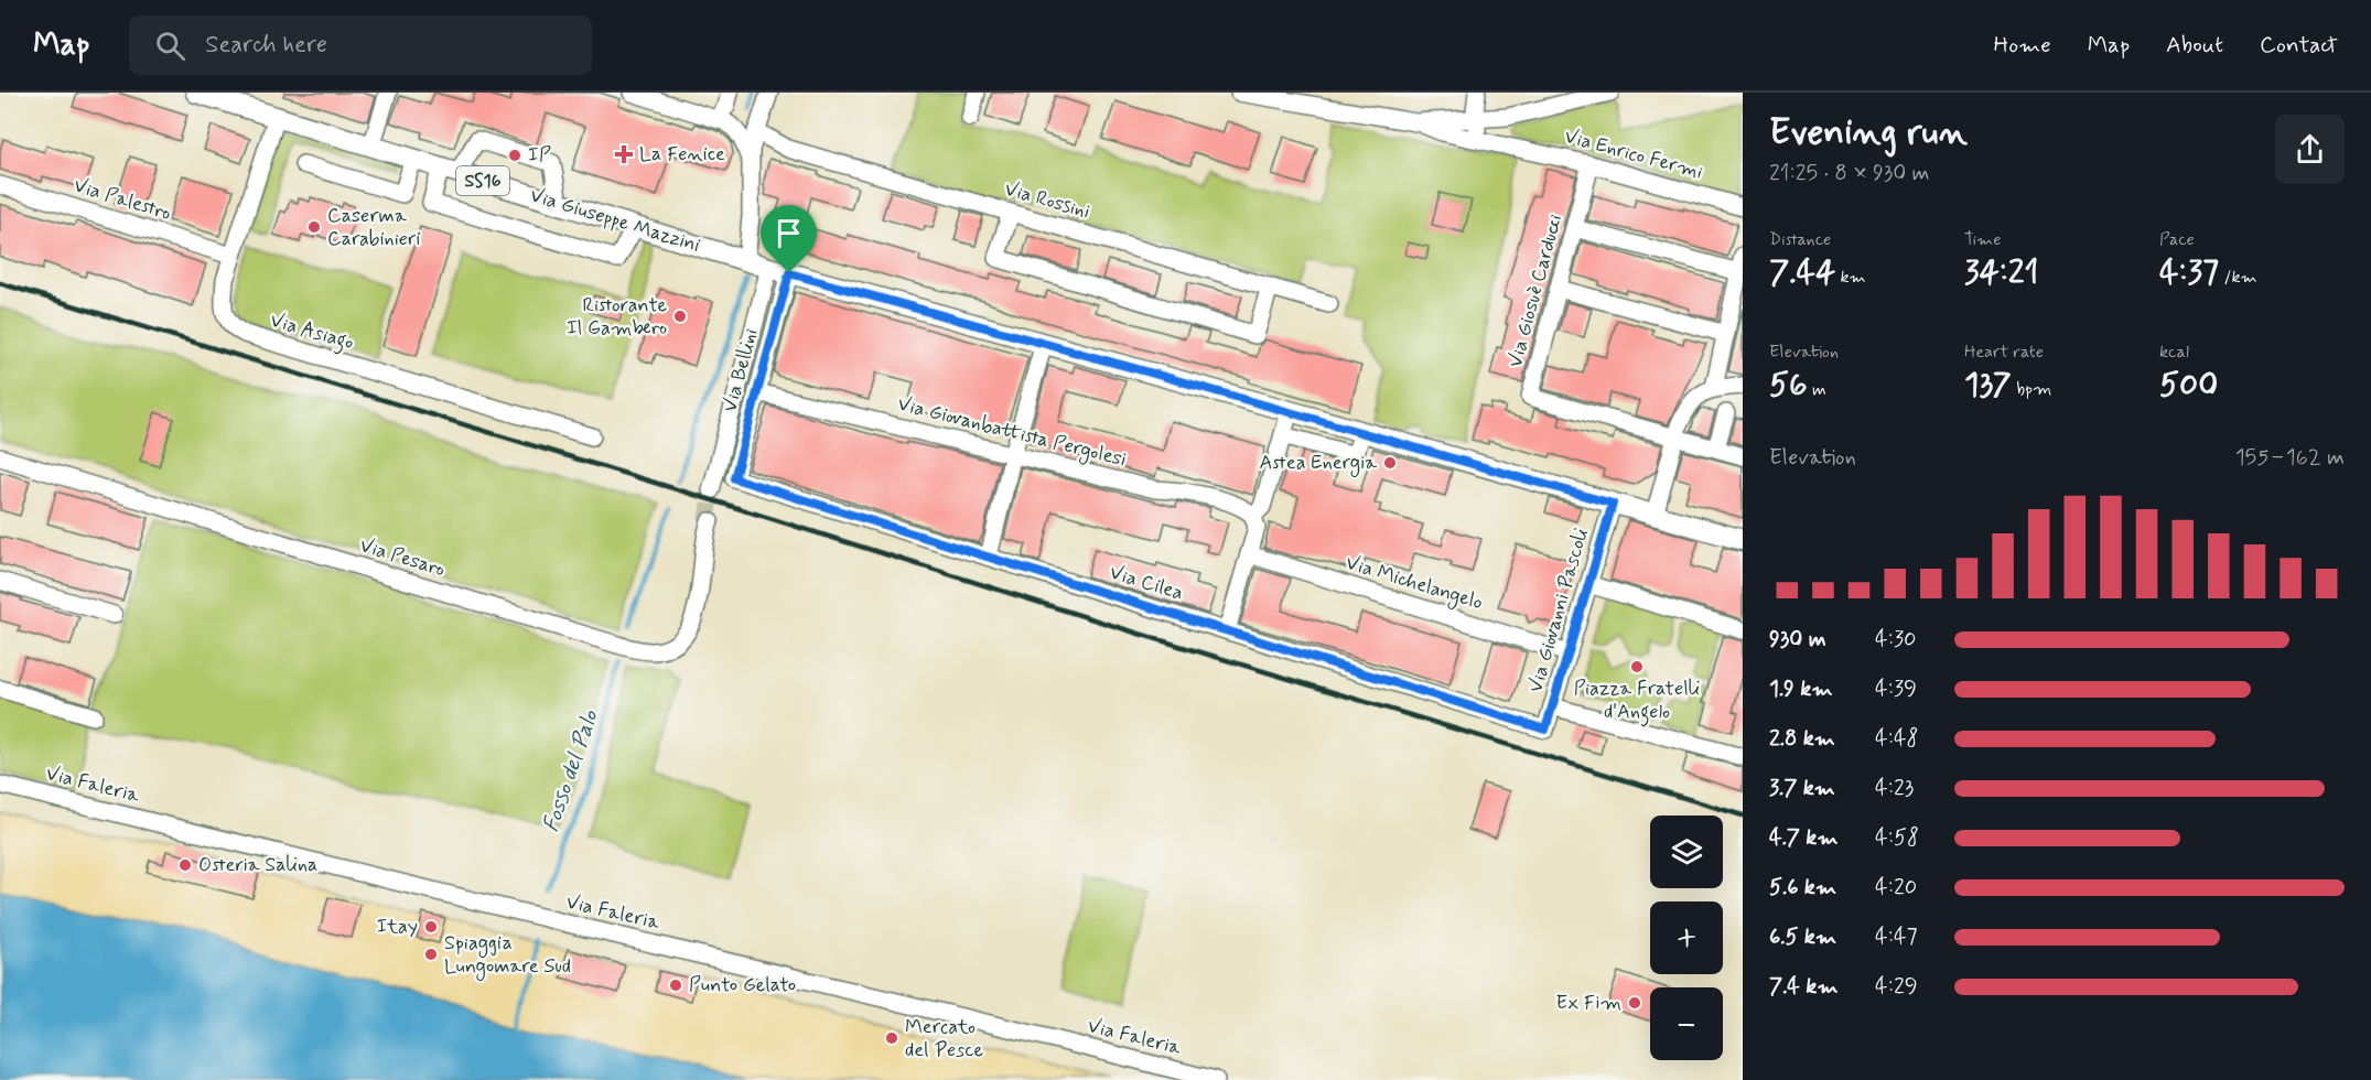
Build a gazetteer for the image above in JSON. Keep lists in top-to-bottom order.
{
  "streets": {
    "main road": ["SS16", "Via Giuseppe Mazzini"],
    "street": [
      "Via Enrico Fermi",
      "Via Palestro",
      "Via Rossini",
      "Via Giosuè Carducci",
      "Via Asiago",
      "Via Bellini",
      "Via Giovanbattista Pergolesi",
      "Via Pesaro",
      "Via Cilea",
      "Via Michelangelo",
      "Via Giovanni Pascoli",
      "Via Faleria"
    ]
  },
  "crossings": [
    ["Via Enrico Fermi", "Via Giosuè Carducci"],
    ["SS16", "Via Giuseppe Mazzini"],
    ["SS16", "Via Bellini"],
    ["SS16", "Via Giovanni Pascoli"],
    ["Via Palestro", "Via Asiago"],
    ["Via Giuseppe Mazzini", "Via Asiago"],
    ["Via Bellini", "Via Giovanbattista Pergolesi"],
    ["Via Bellini", "Via Cilea"],
    ["Via Cilea", "Via Giovanni Pascoli"],
    ["Via Michelangelo", "Via Giovanni Pascoli"]
  ],
  "water": ["Fosso del Palo"],
  "places": {
    "health": ["La Fenice"],
    "other": [
      "IP",
      "Caserma Carabinieri",
      "Ristorante Il Gambero",
      "Astea Energia",
      "Piazza Fratelli d'Angelo",
      "Osteria Salina",
      "Itay",
      "Spiaggia Lungomare Sud",
      "Punto Gelato",
      "Ex Fim",
      "Mercato del Pesce"
    ]
  },
  "page": {
    "header": "Map",
    "search": "Search here",
    "nav": [
      "Home",
      "Map",
      "About",
      "Contact"
    ],
    "heading": ["Evening run", "21:25 · 8 × 930 m"],
    "stats": [
      ["Distance", "7.44 km"],
      ["Time", "34:21"],
      ["Pace", "4:37 /km"],
      ["Elevation", "56 m"],
      ["Heart rate", "137 bpm"],
      ["kcal", "500"]
    ],
    "chart": ["Elevation", "155–162 m"],
    "list": [
      {
        "name": "930 m",
        "note": "4:30"
      },
      {
        "name": "1.9 km",
        "note": "4:39"
      },
      {
        "name": "2.8 km",
        "note": "4:48"
      },
      {
        "name": "3.7 km",
        "note": "4:23"
      },
      {
        "name": "4.7 km",
        "note": "4:58"
      },
      {
        "name": "5.6 km",
        "note": "4:20"
      },
      {
        "name": "6.5 km",
        "note": "4:47"
      },
      {
        "name": "7.4 km",
        "note": "4:29"
      }
    ],
    "map_buttons": ["+", "−"]
  }
}
